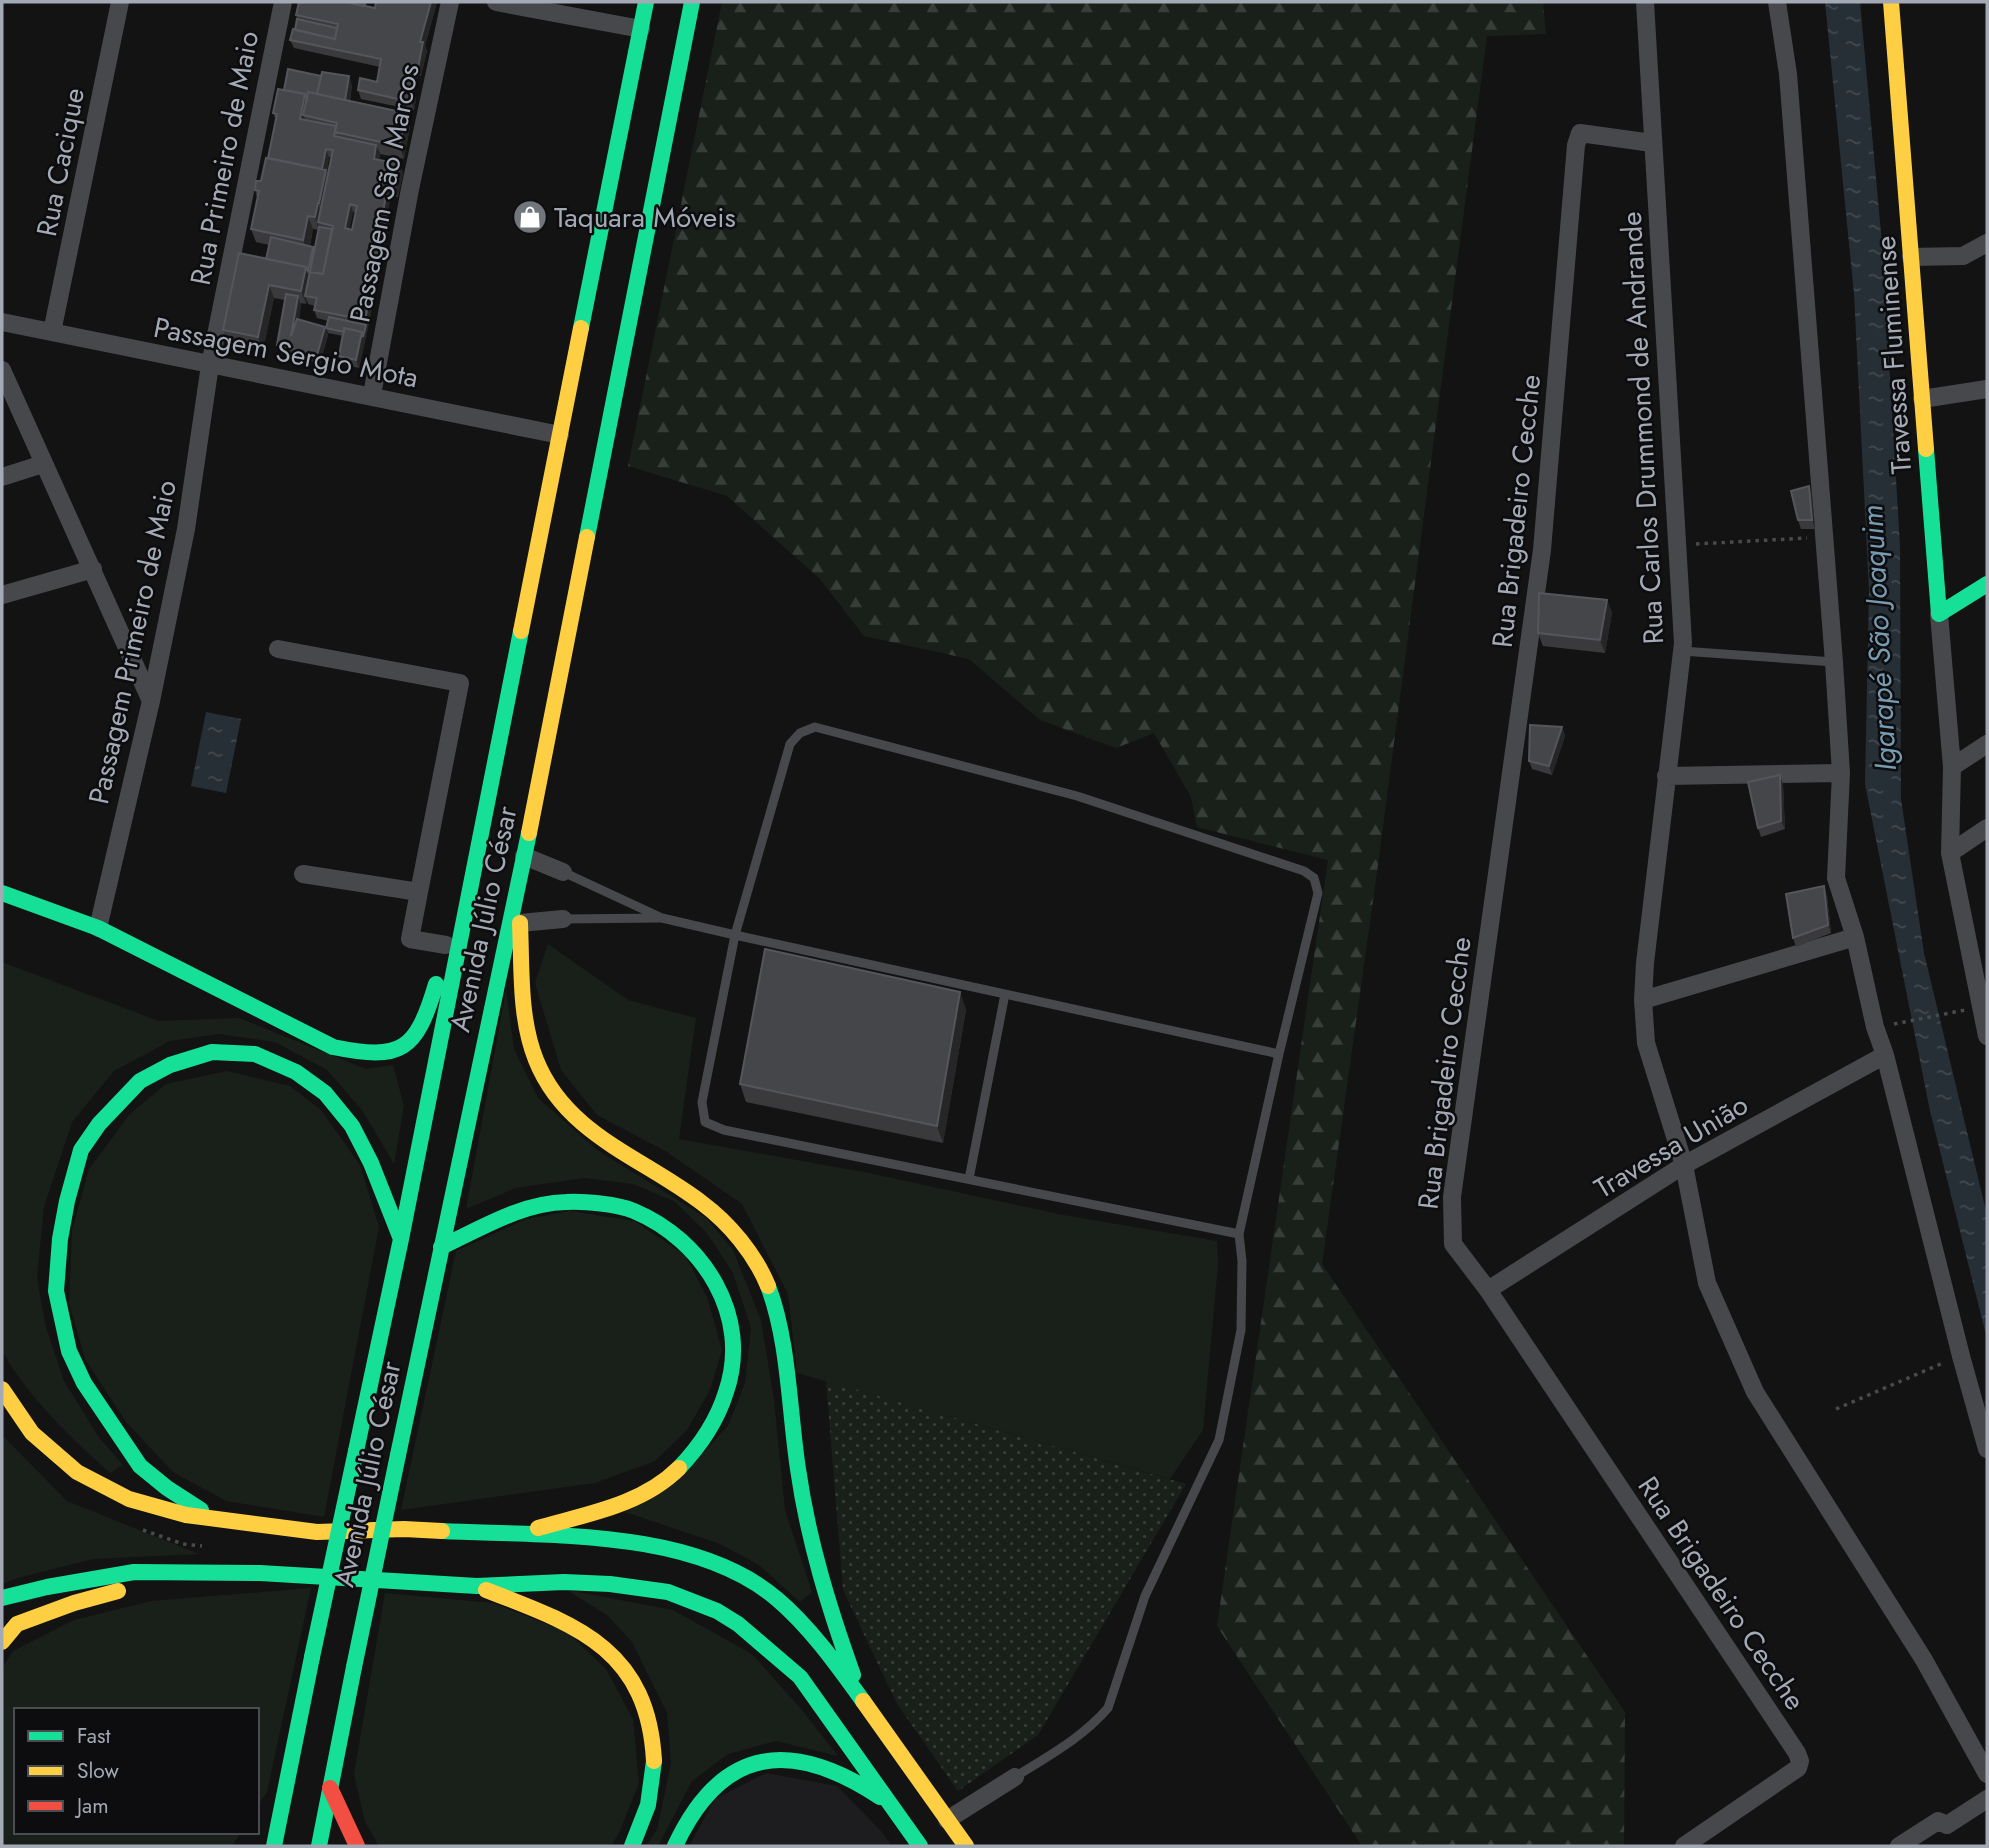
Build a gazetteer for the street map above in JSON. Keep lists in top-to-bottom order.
{
  "streets": {
    "main road": ["Travessa Fluminense", "Avenida Júlio César"],
    "street": [
      "Rua Primeiro de Maio",
      "Rua Cacique",
      "Passagem São Marcos",
      "Passagem Sergio Mota",
      "Rua Carlos Drummond de Andrande",
      "Rua Brigadeiro Cecche",
      "Passagem Primeiro de Maio",
      "Travessa União"
    ]
  },
  "crossings": [
    ["Rua Primeiro de Maio", "Passagem Sergio Mota"],
    ["Rua Primeiro de Maio", "Passagem Primeiro de Maio"],
    ["Rua Cacique", "Passagem Sergio Mota"],
    ["Passagem São Marcos", "Passagem Sergio Mota"],
    ["Passagem Sergio Mota", "Passagem Primeiro de Maio"],
    ["Passagem Sergio Mota", "Avenida Júlio César"],
    ["Rua Carlos Drummond de Andrande", "Rua Brigadeiro Cecche"],
    ["Rua Carlos Drummond de Andrande", "Travessa União"],
    ["Rua Brigadeiro Cecche", "Travessa União"]
  ],
  "water": ["Igarapé São Joaquim"],
  "places": {
    "shop": ["Taquara Móveis"]
  },
  "legend": ["Fast", "Slow", "Jam"]
}
